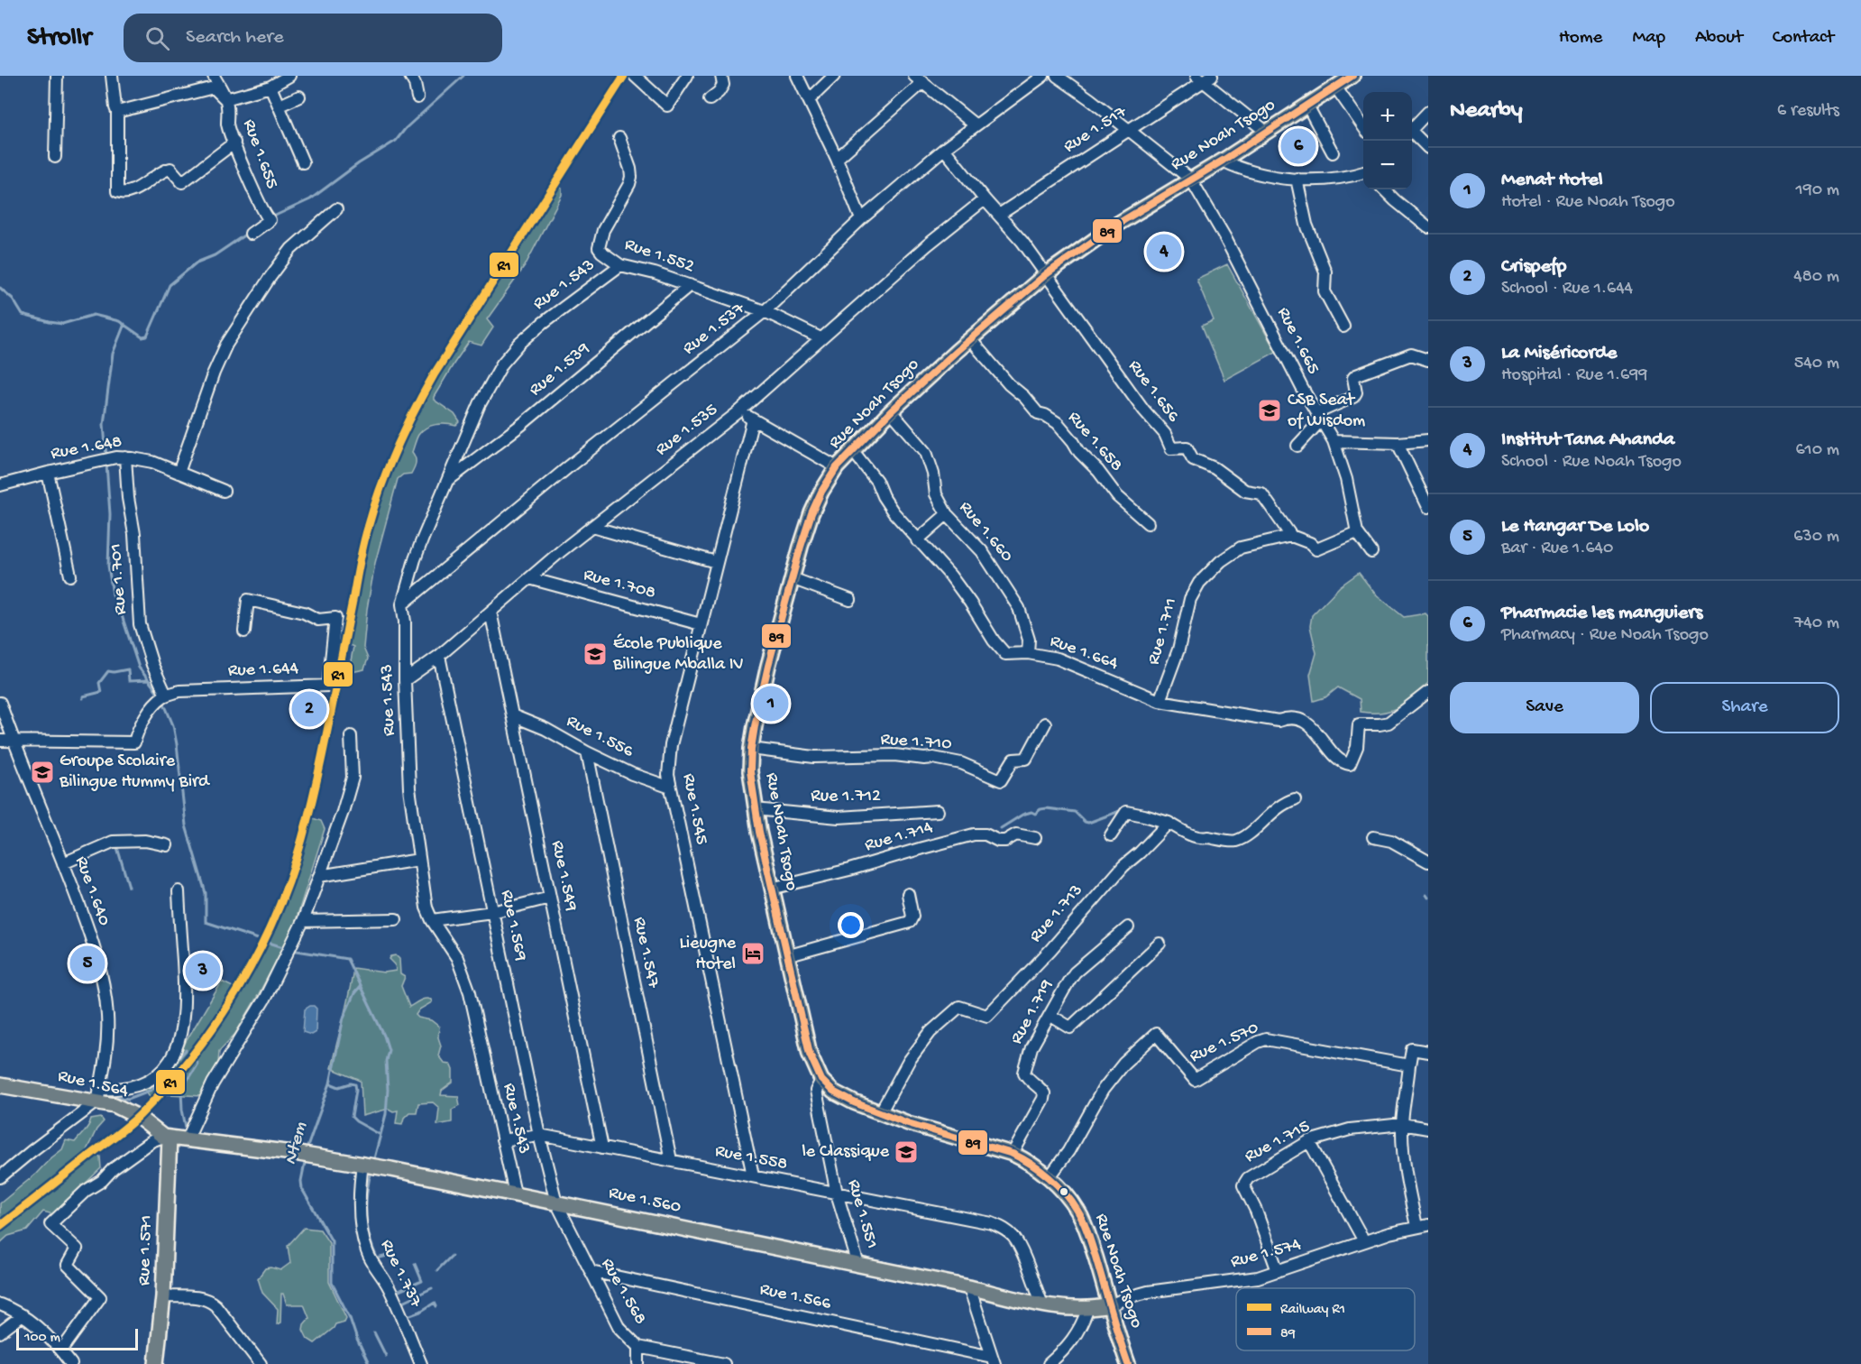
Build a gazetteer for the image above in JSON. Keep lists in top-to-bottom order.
{
  "streets": {
    "main road": [
      "Rue Noah Tsogo",
      "Rue 1.564",
      "Rue 1.560",
      "Rue 1.571"
    ],
    "street": [
      "Rue 1.517",
      "Rue 1.655",
      "Rue 1.552",
      "Rue 1.543",
      "Rue 1.537",
      "Rue 1.665",
      "Rue 1.539",
      "Rue 1.656",
      "Rue 1.535",
      "Rue 1.658",
      "Rue 1.648",
      "Rue 1.660",
      "Rue 1.701",
      "Rue 1.708",
      "Rue 1.711",
      "Rue 1.664",
      "Rue 1.644",
      "Rue 1.556",
      "Rue 1.710",
      "Rue 1.712",
      "Rue 1.545",
      "Rue 1.714",
      "Rue 1.549",
      "Rue 1.640",
      "Rue 1.713",
      "Rue 1.569",
      "Rue 1.547",
      "Rue 1.719",
      "Rue 1.570",
      "Rue 1.715",
      "Rue 1.558",
      "Rue 1.551",
      "Rue 1.574",
      "Rue 1.737",
      "Rue 1.568",
      "Rue 1.566"
    ]
  },
  "crossings": [
    ["Rue Noah Tsogo", "Rue 1.665"],
    ["Rue Noah Tsogo", "Rue 1.656"],
    ["Rue Noah Tsogo", "Rue 1.658"],
    ["Rue Noah Tsogo", "Rue 1.660"],
    ["Rue Noah Tsogo", "Rue 1.664"],
    ["Rue Noah Tsogo", "Rue 1.710"],
    ["Rue Noah Tsogo", "Rue 1.712"],
    ["Rue Noah Tsogo", "Rue 1.714"],
    ["Rue Noah Tsogo", "Rue 1.713"],
    ["Rue Noah Tsogo", "Rue 1.719"],
    ["Rue Noah Tsogo", "Rue 1.570"],
    ["Rue Noah Tsogo", "Rue 1.560"],
    ["Rue Noah Tsogo", "Rue 1.551"],
    ["Rue Noah Tsogo", "Rue 1.574"],
    ["Rue 1.552", "Rue 1.543"],
    ["Rue 1.552", "Rue 1.537"],
    ["Rue 1.552", "Rue 1.539"],
    ["Rue 1.552", "Rue 1.535"],
    ["Rue 1.543", "Rue 1.537"],
    ["Rue 1.543", "Rue 1.539"],
    ["Rue 1.543", "Rue 1.535"],
    ["Rue 1.543", "Rue 1.558"],
    ["Rue 1.543", "Rue 1.560"],
    ["Rue 1.665", "Rue 1.656"],
    ["Rue 1.656", "Rue 1.711"],
    ["Rue 1.535", "Rue 1.708"],
    ["Rue 1.535", "Rue 1.549"],
    ["Rue 1.535", "Rue 1.569"],
    ["Rue 1.648", "Rue 1.701"],
    ["Rue 1.660", "Rue 1.664"],
    ["Rue 1.701", "Rue 1.644"],
    ["Rue 1.708", "Rue 1.545"],
    ["Rue 1.711", "Rue 1.664"],
    ["Rue 1.556", "Rue 1.545"],
    ["Rue 1.556", "Rue 1.549"],
    ["Rue 1.556", "Rue 1.547"],
    ["Rue 1.545", "Rue 1.558"],
    ["Rue 1.549", "Rue 1.558"],
    ["Rue 1.640", "Rue 1.564"],
    ["Rue 1.569", "Rue 1.558"],
    ["Rue 1.569", "Rue 1.560"],
    ["Rue 1.569", "Rue 1.568"],
    ["Rue 1.547", "Rue 1.558"],
    ["Rue 1.564", "Rue 1.560"],
    ["Rue 1.564", "Rue 1.571"],
    ["Rue 1.715", "Rue 1.574"],
    ["Rue 1.558", "Rue 1.560"],
    ["Rue 1.558", "Rue 1.551"],
    ["Rue 1.560", "Rue 1.551"],
    ["Rue 1.560", "Rue 1.571"],
    ["Rue 1.560", "Rue 1.574"],
    ["Rue 1.560", "Rue 1.737"],
    ["Rue 1.560", "Rue 1.568"],
    ["Rue 1.568", "Rue 1.566"]
  ],
  "water": ["Ntem"],
  "places": {
    "school or university": [
      "CSB Seat of Wisdom",
      "École Publique Bilingue Mballa IV",
      "Groupe Scolaire Bilingue Hummy Bird",
      "le Classique"
    ],
    "hotel": ["Lieugne Hotel"]
  },
  "lines": ["rail line R1", "transit line 89"],
  "legend": ["Railway R1", "89"],
  "scale_bar": "100 m",
  "page": {
    "header": "Strollr",
    "search": "Search here",
    "nav": [
      "Home",
      "Map",
      "About",
      "Contact"
    ],
    "heading": ["Nearby", "6 results"],
    "map_buttons": ["+", "−"],
    "pins": [
      "6",
      "4",
      "1",
      "2",
      "5",
      "3"
    ],
    "list": [
      {
        "mark": "1",
        "name": "Menat Hotel",
        "note": "Hotel · Rue Noah Tsogo",
        "value": "190 m"
      },
      {
        "mark": "2",
        "name": "Crispefp",
        "note": "School · Rue 1.644",
        "value": "480 m"
      },
      {
        "mark": "3",
        "name": "La Miséricorde",
        "note": "Hospital · Rue 1.699",
        "value": "540 m"
      },
      {
        "mark": "4",
        "name": "Institut Tana Ahanda",
        "note": "School · Rue Noah Tsogo",
        "value": "610 m"
      },
      {
        "mark": "5",
        "name": "Le Hangar De Lolo",
        "note": "Bar · Rue 1.640",
        "value": "630 m"
      },
      {
        "mark": "6",
        "name": "Pharmacie les manguiers",
        "note": "Pharmacy · Rue Noah Tsogo",
        "value": "740 m"
      }
    ],
    "buttons": ["Save", "Share"],
    "scale": "100 m"
  }
}
